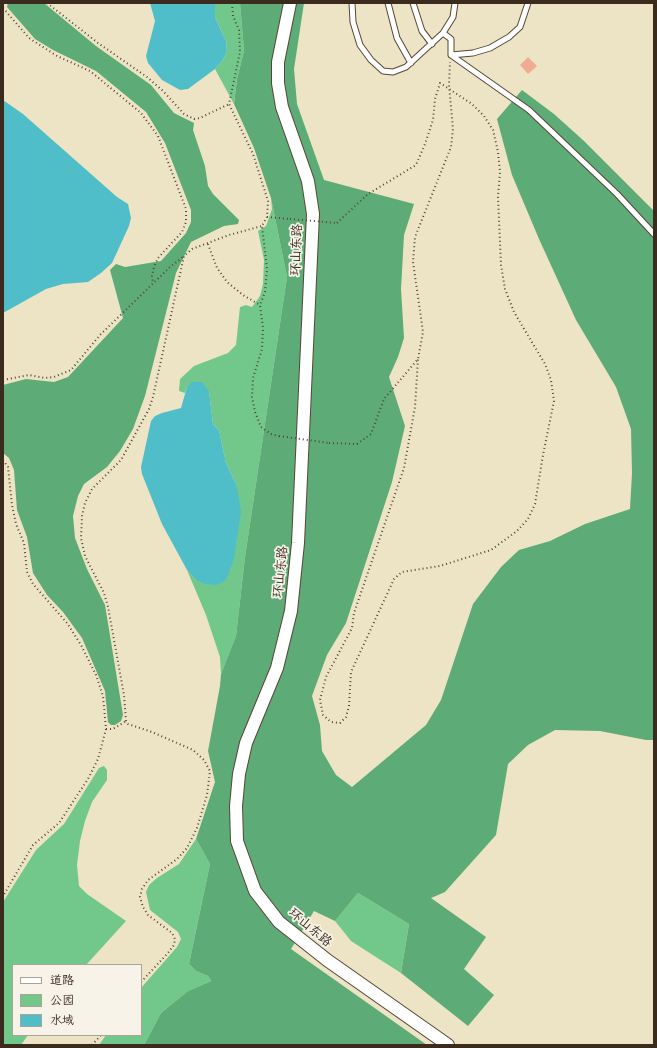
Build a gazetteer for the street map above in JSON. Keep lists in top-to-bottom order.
{
  "streets": {
    "street": ["环山东路"]
  },
  "legend": ["道路", "公园", "水域"]
}
